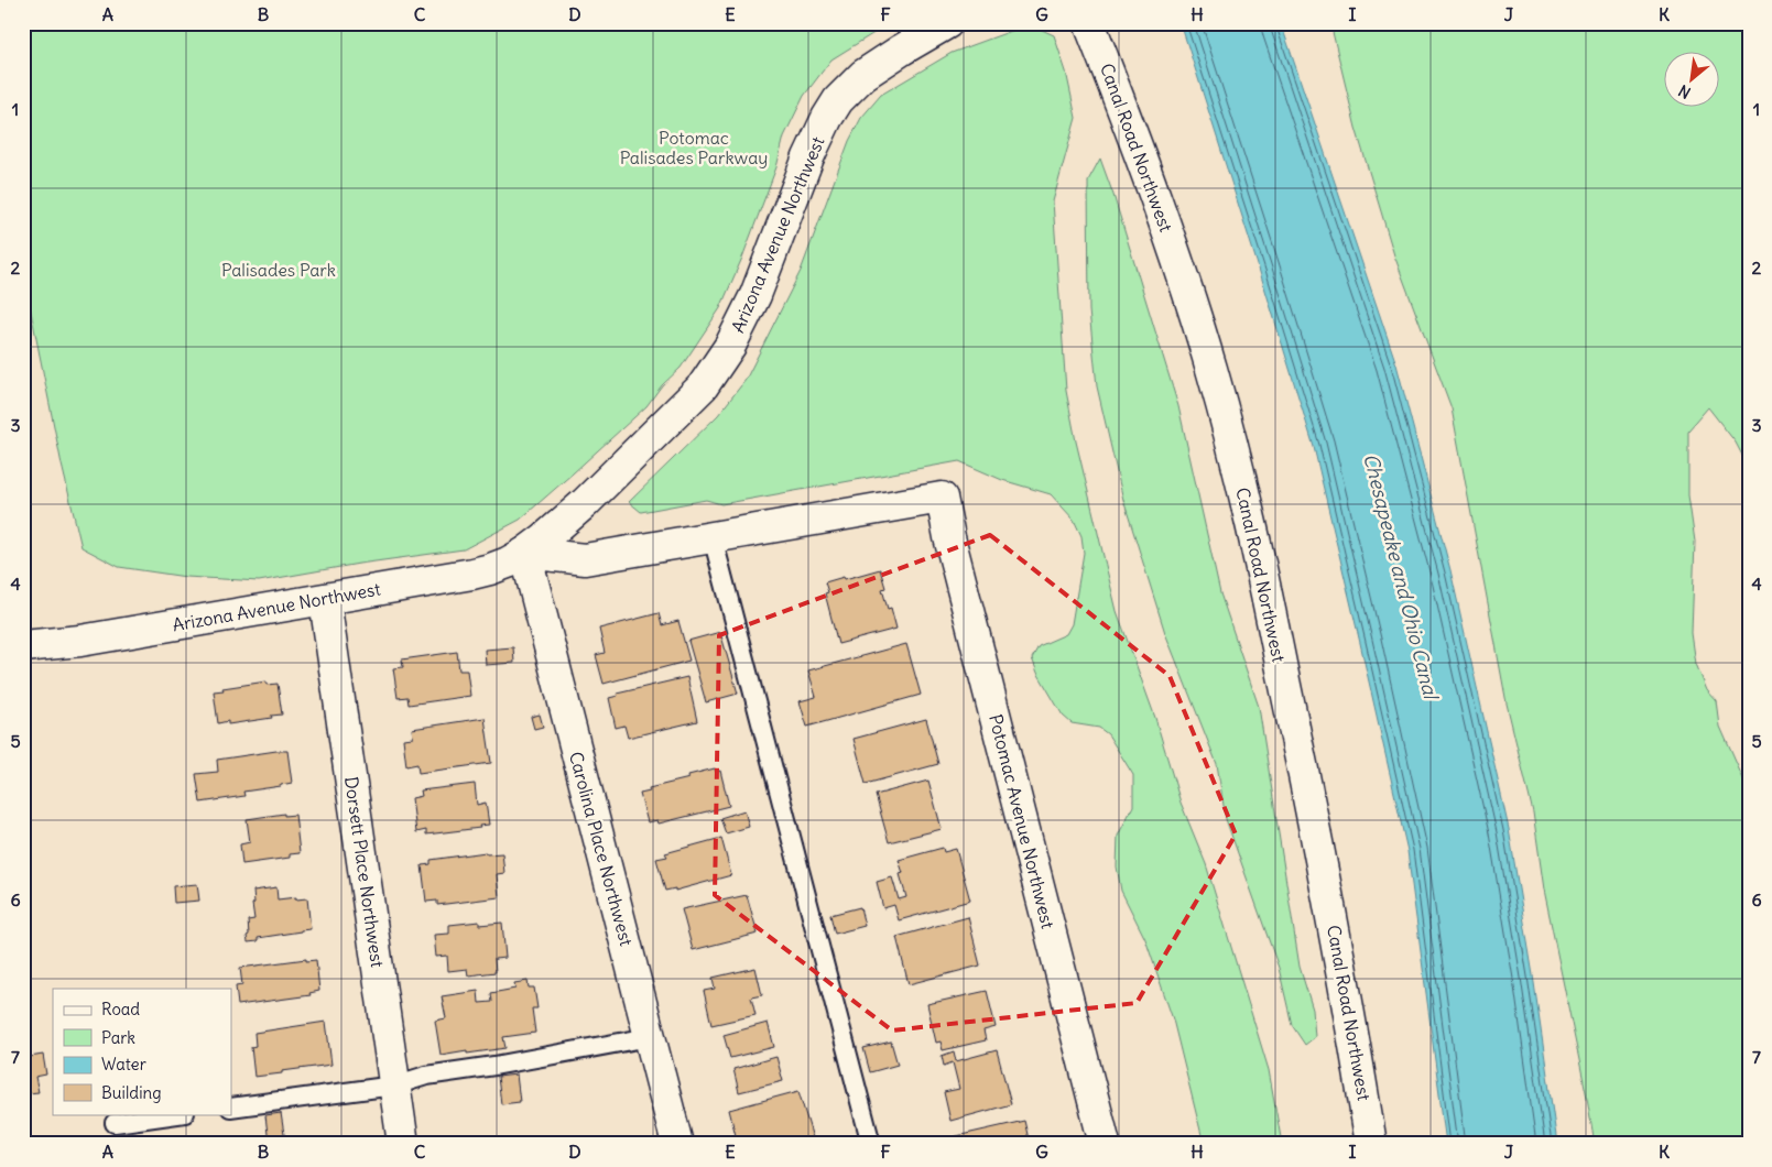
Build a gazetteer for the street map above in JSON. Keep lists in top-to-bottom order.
{
  "streets": {
    "main road": [
      "Canal Road Northwest",
      "Arizona Avenue Northwest",
      "Potomac Avenue Northwest",
      "Carolina Place Northwest",
      "Dorsett Place Northwest"
    ]
  },
  "crossings": [
    ["Arizona Avenue Northwest", "Carolina Place Northwest"],
    ["Arizona Avenue Northwest", "Dorsett Place Northwest"]
  ],
  "water": ["Chesapeake and Ohio Canal"],
  "parks": ["Potomac Palisades Parkway", "Palisades Park"],
  "legend": [
    "Road",
    "Park",
    "Water",
    "Building"
  ],
  "north": "bottom left",
  "grid": {
    "columns": [
      "A",
      "B",
      "C",
      "D",
      "E",
      "F",
      "G",
      "H",
      "I",
      "J",
      "K"
    ],
    "rows": [
      "1",
      "2",
      "3",
      "4",
      "5",
      "6",
      "7"
    ]
  }
}
